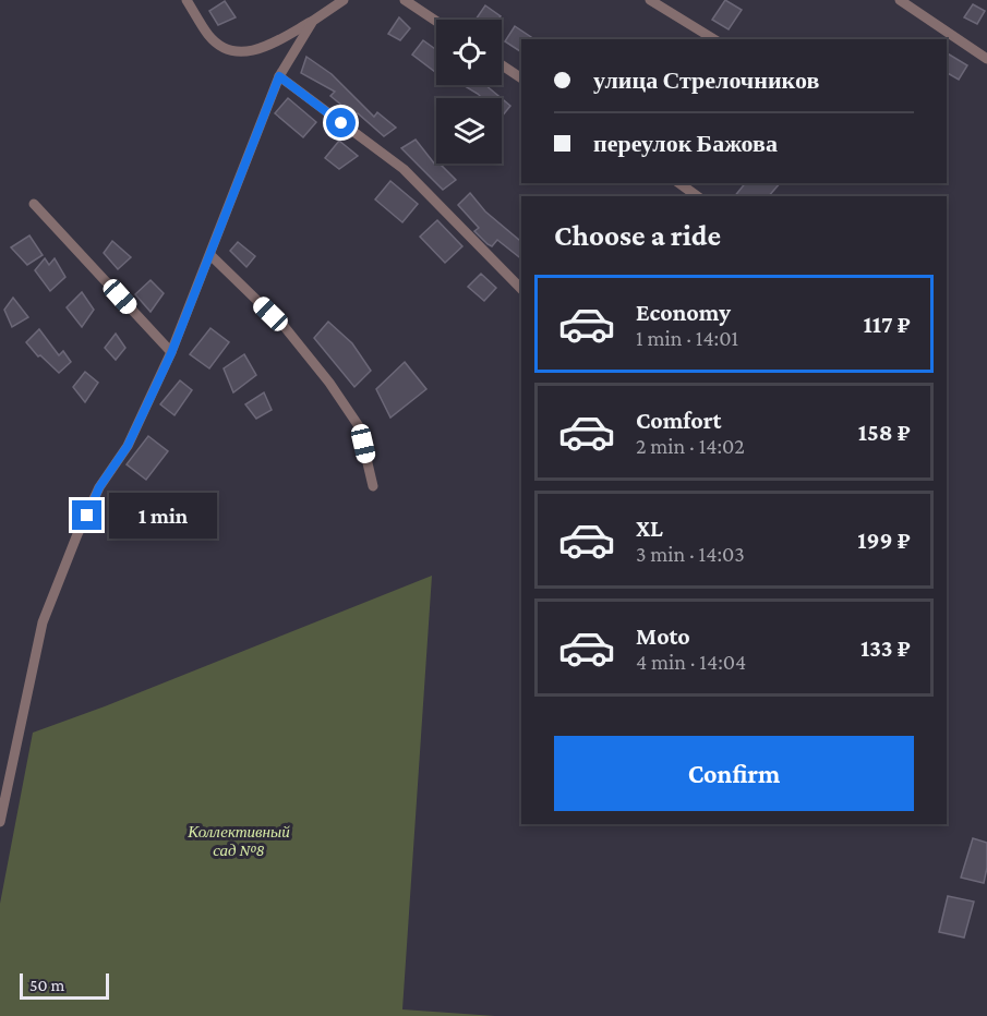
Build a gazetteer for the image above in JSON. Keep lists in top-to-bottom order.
{
  "parks": ["Коллективный сад №8"],
  "scale_bar": "50 m",
  "page": {
    "banner": ["улица Стрелочников", "переулок Бажова"],
    "heading": "Choose a ride",
    "list": [
      {
        "name": "Economy",
        "note": "1 min · 14:01",
        "value": "117 ₽"
      },
      {
        "name": "Comfort",
        "note": "2 min · 14:02",
        "value": "158 ₽"
      },
      {
        "name": "XL",
        "note": "3 min · 14:03",
        "value": "199 ₽"
      },
      {
        "name": "Moto",
        "note": "4 min · 14:04",
        "value": "133 ₽"
      }
    ],
    "bubble": "1 min",
    "buttons": "Confirm",
    "scale": "50 m"
  }
}
